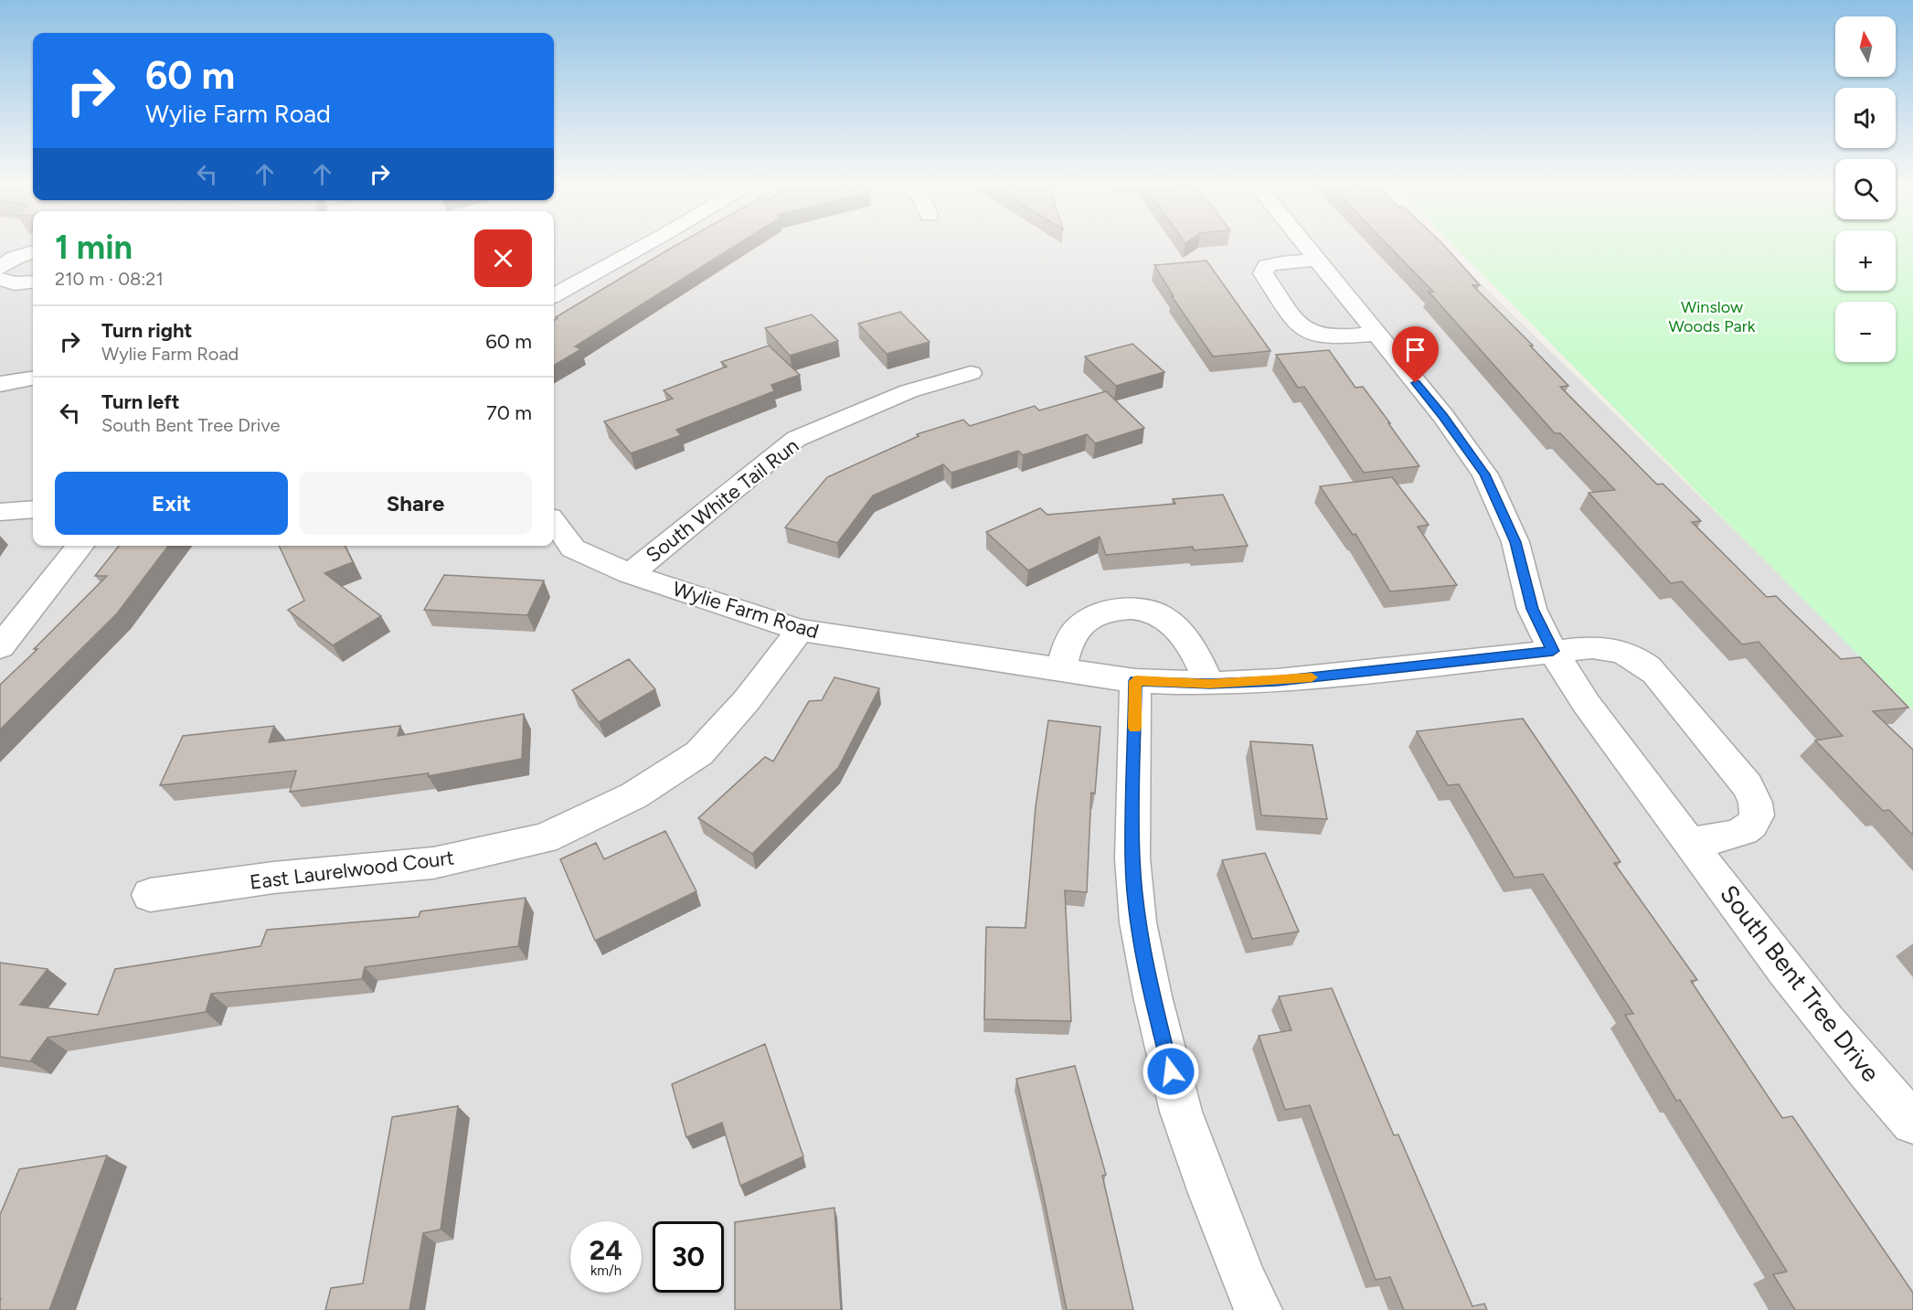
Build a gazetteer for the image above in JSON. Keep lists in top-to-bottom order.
{
  "streets": {
    "street": [
      "South White Tail Run",
      "Wylie Farm Road",
      "East Laurelwood Court",
      "South Bent Tree Drive"
    ]
  },
  "crossings": [
    ["South White Tail Run", "Wylie Farm Road"],
    ["Wylie Farm Road", "East Laurelwood Court"],
    ["Wylie Farm Road", "South Bent Tree Drive"]
  ],
  "parks": ["Winslow Woods Park"],
  "north": "top",
  "page": {
    "map_buttons": ["+", "−"],
    "turn": ["60 m", "Wylie Farm Road"],
    "heading": ["1 min", "210 m · 08:21"],
    "list": [
      {
        "name": "Turn right",
        "note": "Wylie Farm Road",
        "value": "60 m"
      },
      {
        "name": "Turn left",
        "note": "South Bent Tree Drive",
        "value": "70 m"
      }
    ],
    "buttons": ["Exit", "Share"],
    "speed": "24 km/h",
    "limit": "30"
  }
}
